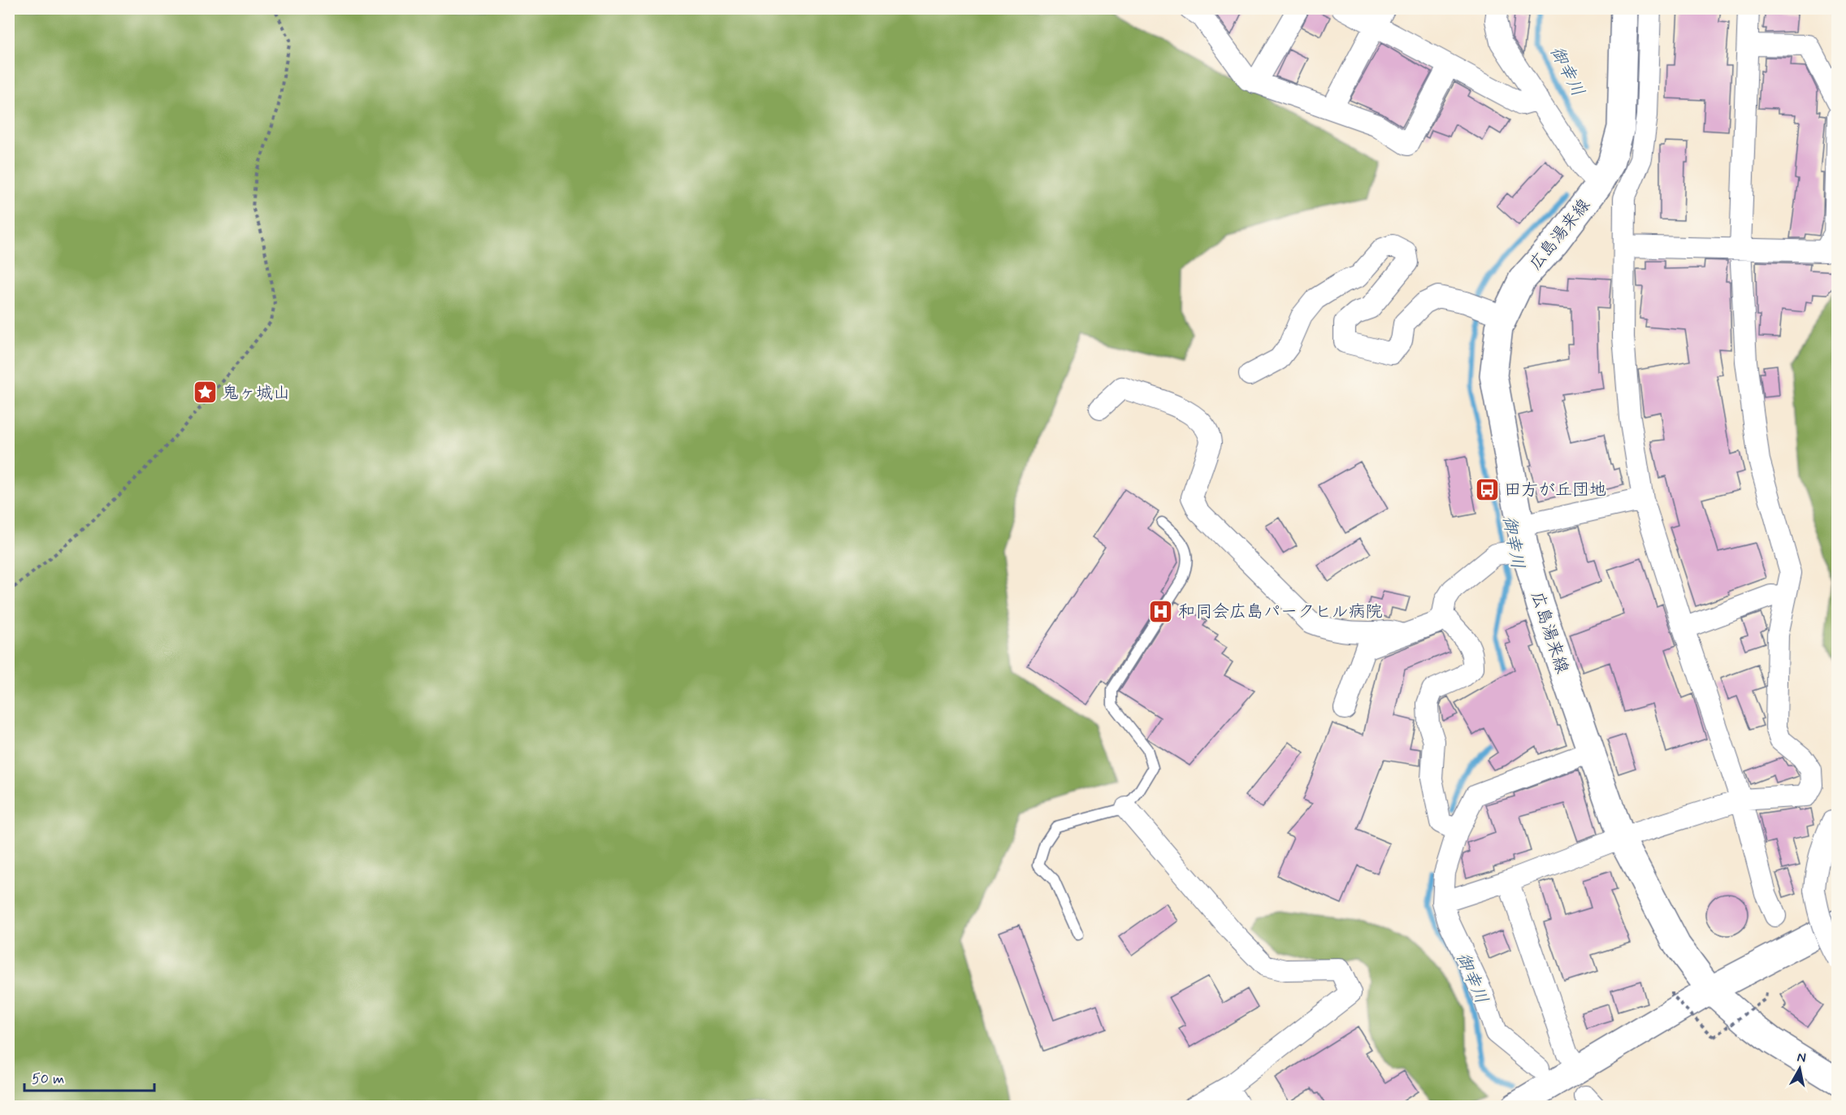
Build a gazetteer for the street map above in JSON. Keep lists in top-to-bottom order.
{
  "streets": {
    "main road": ["広島湯来線"]
  },
  "water": ["御幸川"],
  "places": {
    "place": ["鬼ヶ城山"],
    "bus stop": ["田方が丘団地"],
    "hospital": ["和同会広島パークヒル病院"]
  },
  "scale_bar": "50 m",
  "north": "top"
}
